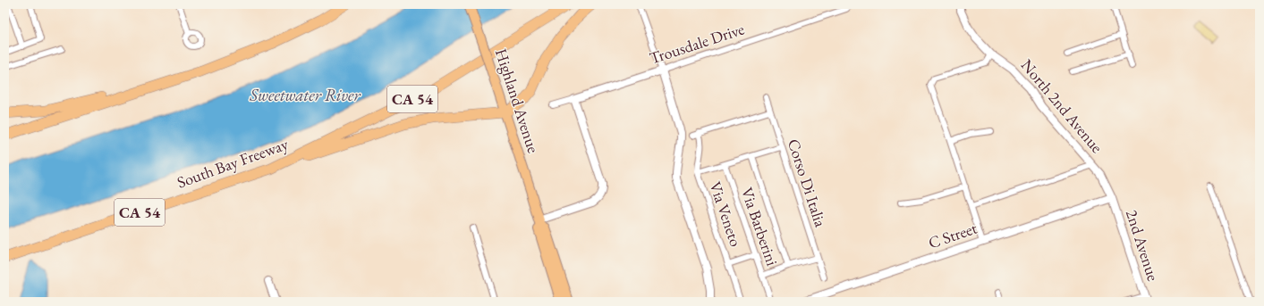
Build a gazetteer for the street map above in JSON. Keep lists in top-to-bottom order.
{
  "streets": {
    "highway": ["CA 54", "South Bay Freeway"],
    "main road": ["Highland Avenue"],
    "street": [
      "Trousdale Drive",
      "North 2nd Avenue",
      "Corso Di Italia",
      "Via Veneto",
      "Via Barberini",
      "C Street",
      "2nd Avenue"
    ]
  },
  "crossings": [
    ["North 2nd Avenue", "C Street"],
    ["North 2nd Avenue", "2nd Avenue"],
    ["C Street", "2nd Avenue"]
  ],
  "water": ["Sweetwater River"]
}
